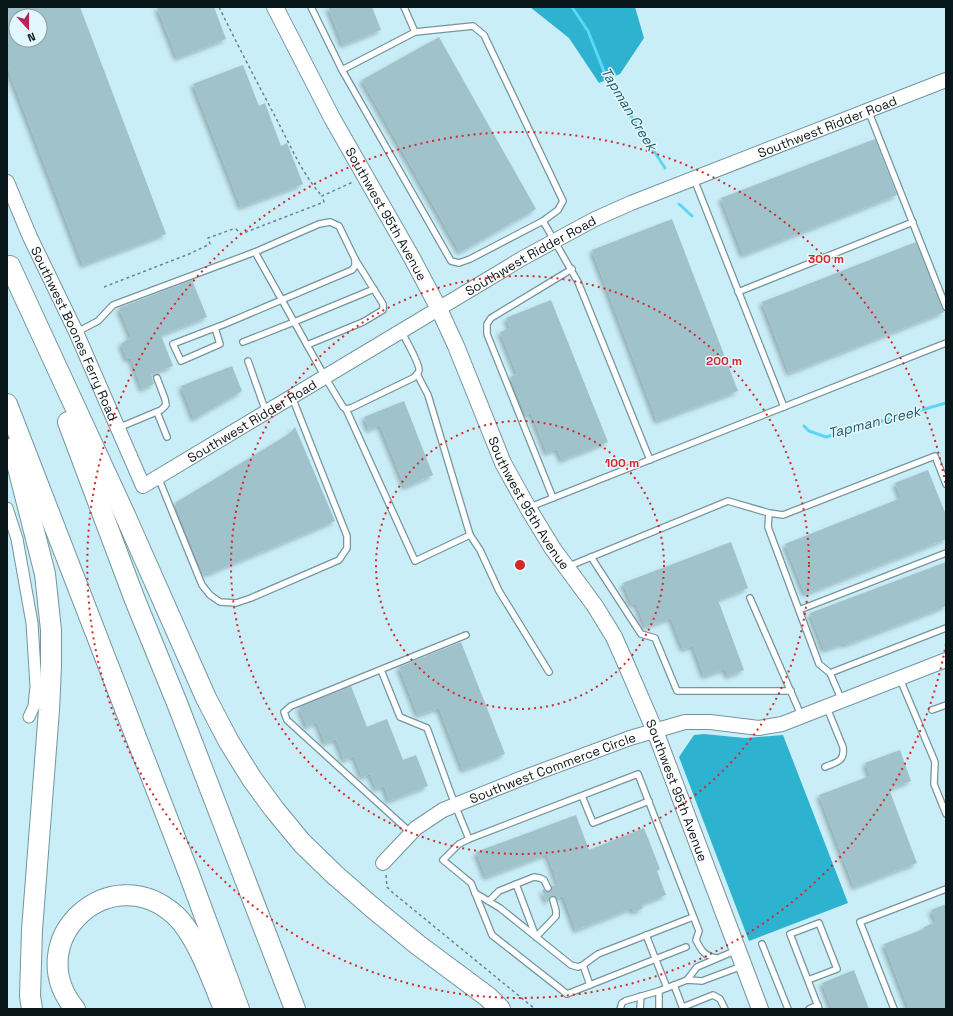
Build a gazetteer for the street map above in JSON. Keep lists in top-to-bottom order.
{
  "streets": {
    "main road": ["Southwest 95th Avenue"],
    "street": ["Southwest Ridder Road", "Southwest Boones Ferry Road", "Southwest Commerce Circle"]
  },
  "crossings": [
    ["Southwest Ridder Road", "Southwest 95th Avenue"],
    ["Southwest Ridder Road", "Southwest Boones Ferry Road"],
    ["Southwest 95th Avenue", "Southwest Commerce Circle"]
  ],
  "water": ["Tapman Creek"],
  "north": "bottom",
  "rings": ["300 m", "200 m", "100 m"]
}
